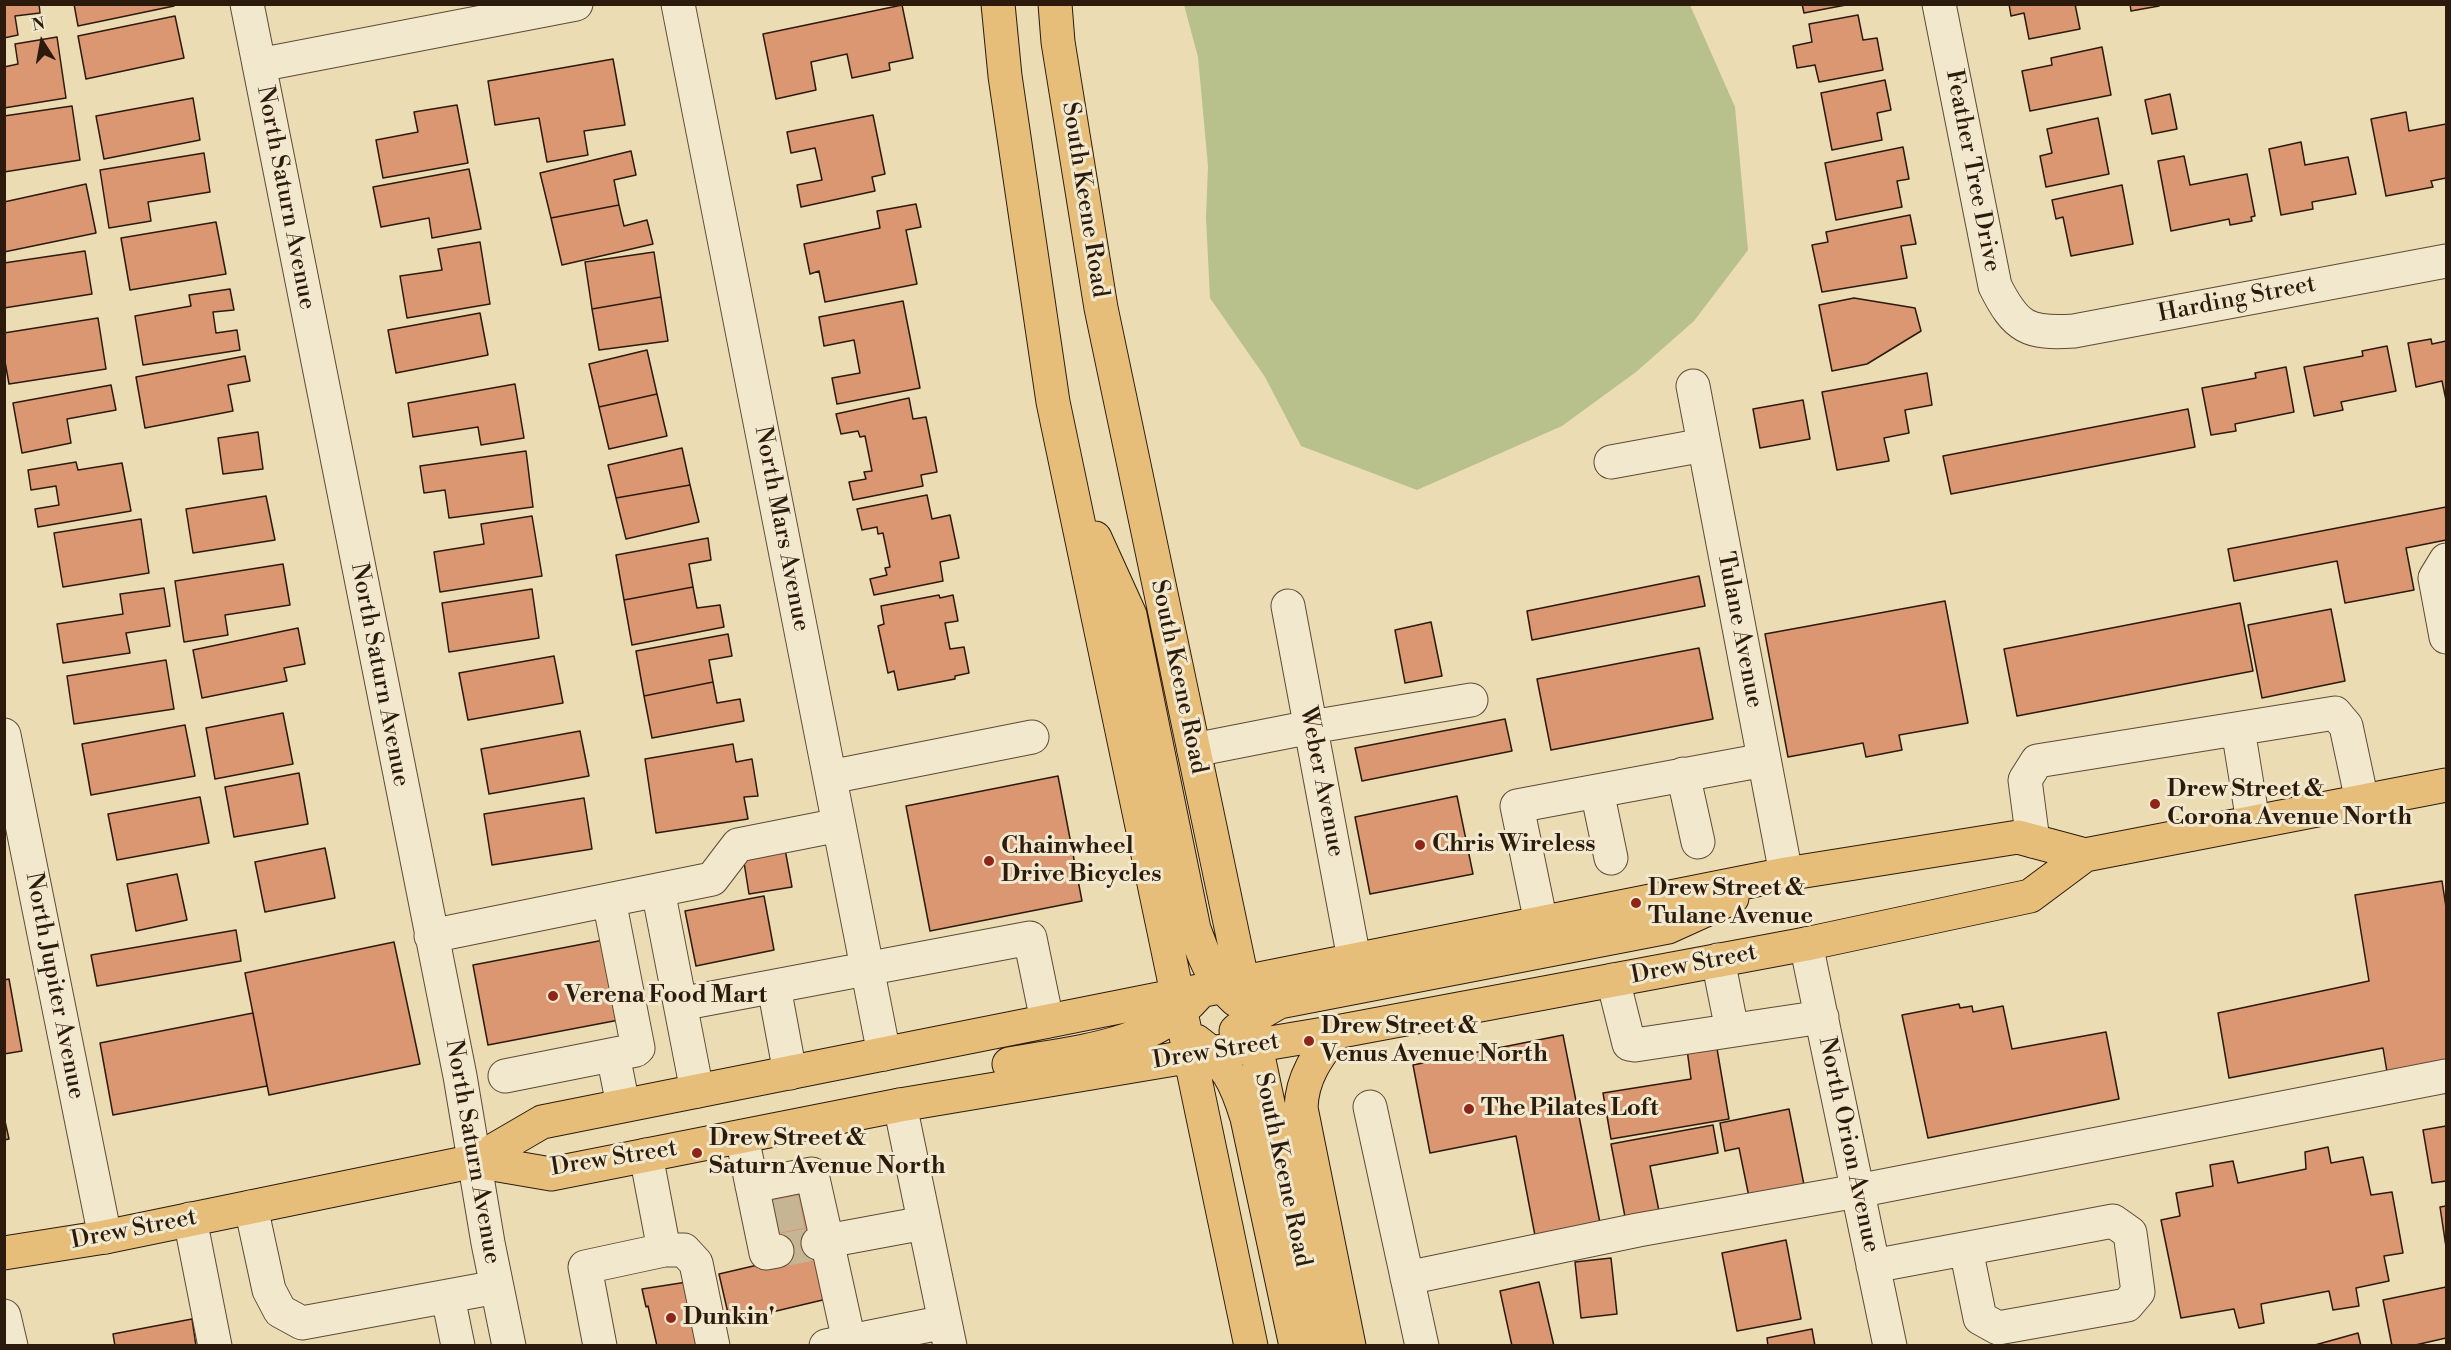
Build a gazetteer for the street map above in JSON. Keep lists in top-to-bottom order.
{
  "streets": {
    "main road": ["South Keene Road", "Drew Street"],
    "street": [
      "Feather Tree Drive",
      "North Saturn Avenue",
      "Harding Street",
      "North Mars Avenue",
      "Tulane Avenue",
      "Weber Avenue",
      "North Jupiter Avenue",
      "North Orion Avenue"
    ]
  },
  "crossings": [
    ["Feather Tree Drive", "Harding Street"],
    ["North Saturn Avenue", "Drew Street"],
    ["South Keene Road", "Drew Street"],
    ["North Mars Avenue", "Drew Street"],
    ["Tulane Avenue", "Drew Street"],
    ["Weber Avenue", "Drew Street"],
    ["Drew Street", "North Jupiter Avenue"],
    ["Drew Street", "North Orion Avenue"]
  ],
  "places": [
    "Drew Street & Corona Avenue North",
    "Chris Wireless",
    "Chainwheel Drive Bicycles",
    "Drew Street & Tulane Avenue",
    "Verena Food Mart",
    "Drew Street & Venus Avenue North",
    "The Pilates Loft",
    "Drew Street & Saturn Avenue North",
    "Dunkin'"
  ],
  "north": "top"
}
